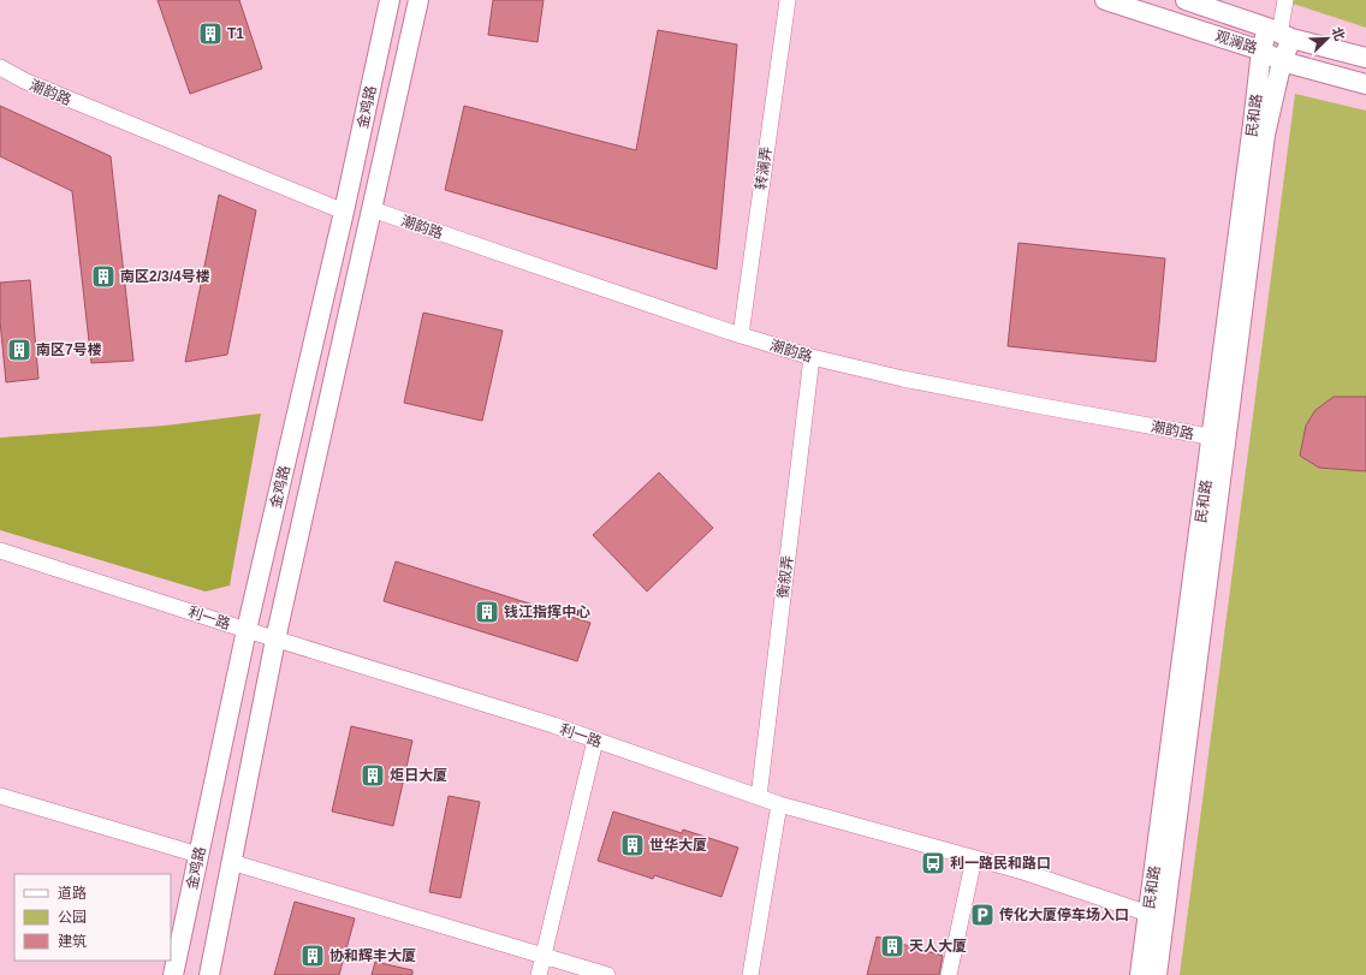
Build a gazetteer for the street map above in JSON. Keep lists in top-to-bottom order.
{
  "streets": {
    "main road": ["观澜路", "金鸡路", "民和路"],
    "street": [
      "潮韵路",
      "转澜弄",
      "衡叙弄",
      "利一路"
    ]
  },
  "crossings": [
    ["观澜路", "民和路"],
    ["潮韵路", "金鸡路"],
    ["潮韵路", "民和路"],
    ["潮韵路", "转澜弄"],
    ["潮韵路", "衡叙弄"],
    ["金鸡路", "利一路"],
    ["民和路", "利一路"],
    ["衡叙弄", "利一路"]
  ],
  "places": {
    "building": [
      "T1",
      "南区2/3/4号楼",
      "南区7号楼",
      "钱江指挥中心",
      "炬日大厦",
      "世华大厦",
      "天人大厦",
      "协和辉丰大厦"
    ],
    "bus stop": ["利一路民和路口"],
    "parking": ["传化大厦停车场入口"]
  },
  "legend": ["道路", "公园", "建筑"],
  "north": "top right"
}
